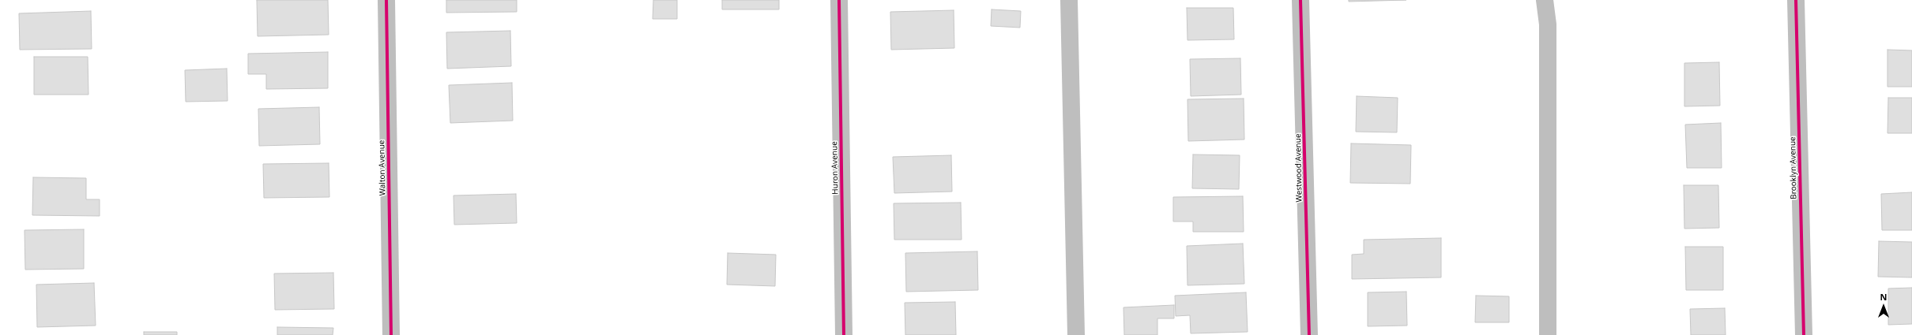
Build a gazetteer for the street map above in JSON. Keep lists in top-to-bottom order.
{
  "streets": {
    "street": [
      "Walton Avenue",
      "Huron Avenue",
      "Westwood Avenue",
      "Brooklyn Avenue"
    ]
  },
  "north": "top"
}
